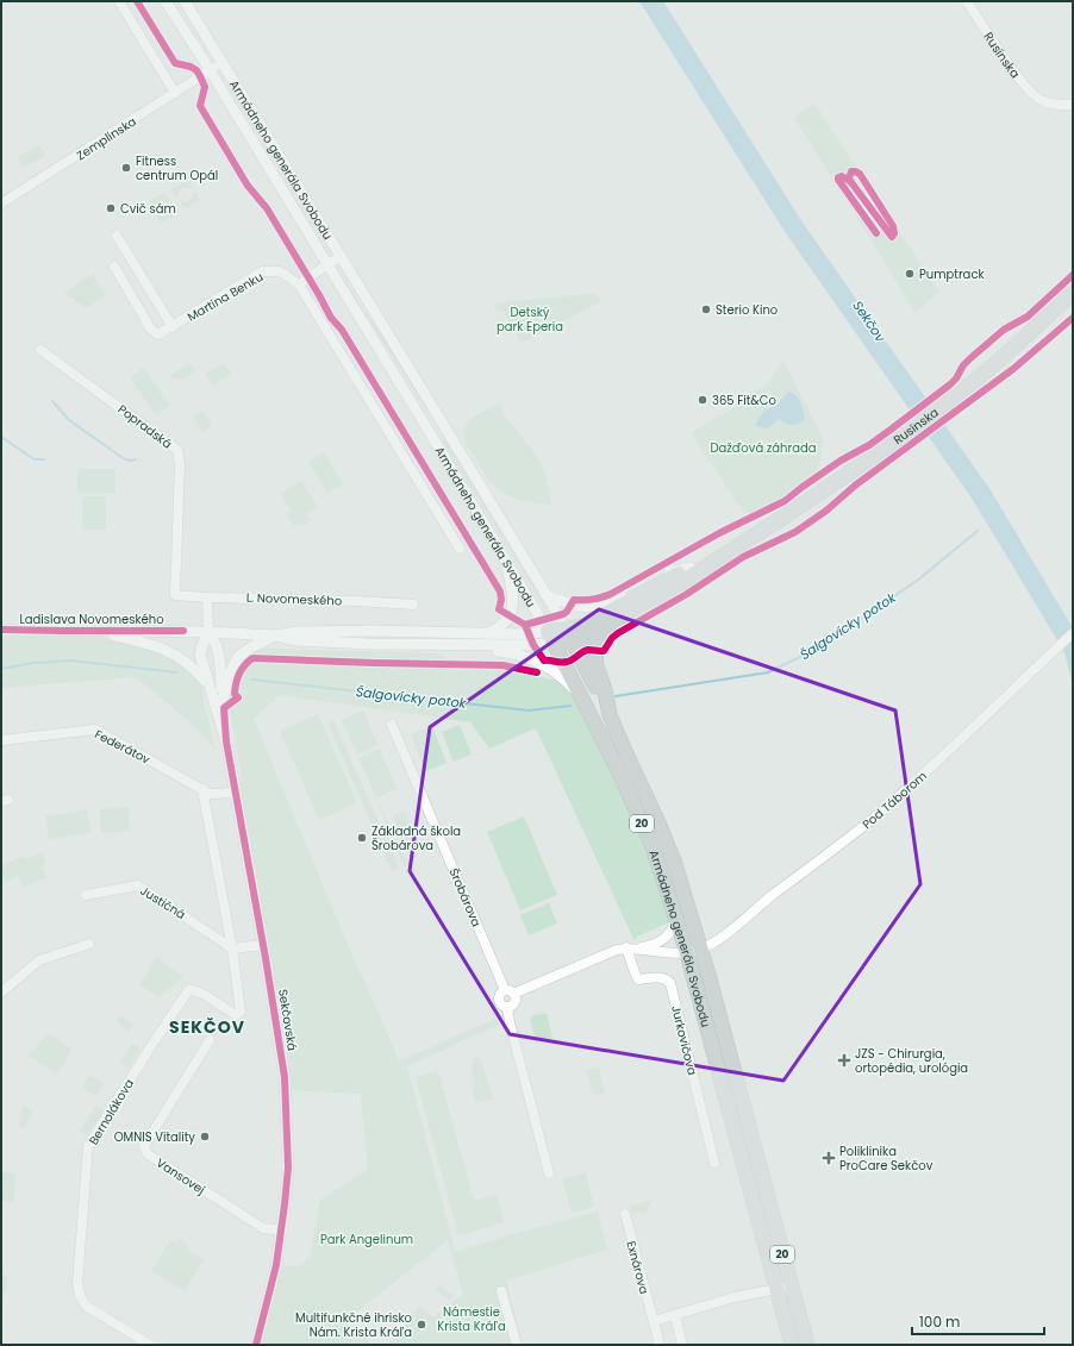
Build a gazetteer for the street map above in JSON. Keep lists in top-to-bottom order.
{
  "streets": {
    "main road": ["Rusínska", "Armádneho generála Svobodu", "20"],
    "street": [
      "Zemplínska",
      "Martina Benku",
      "Popradská",
      "L. Novomeského",
      "Ladislava Novomeského",
      "Federátov",
      "Pod Táborom",
      "Šrobárova",
      "Justičná",
      "Sekčovská",
      "Jurkovičova",
      "Bernolákova",
      "Vansovej",
      "Exnárova"
    ]
  },
  "crossings": [
    ["Rusínska", "Armádneho generála Svobodu"],
    ["Zemplínska", "Armádneho generála Svobodu"],
    ["Armádneho generála Svobodu", "Ladislava Novomeského"],
    ["Armádneho generála Svobodu", "Pod Táborom"],
    ["Popradská", "L. Novomeského"],
    ["Ladislava Novomeského", "Sekčovská"],
    ["Federátov", "Sekčovská"],
    ["Justičná", "Bernolákova"],
    ["Sekčovská", "Vansovej"]
  ],
  "districts": ["SEKČOV"],
  "water": ["Sekčov", "Šalgovícky potok"],
  "parks": [
    "Detský park Eperia",
    "Dažďová záhrada",
    "Park Angelinum",
    "Námestie Krista Kráľa"
  ],
  "places": {
    "other": [
      "Fitness centrum Opál",
      "Cvič sám",
      "Pumptrack",
      "Sterio Kino",
      "365 Fit&Co",
      "Základná škola Šrobárova",
      "OMNIS Vitality",
      "Multifunkčné ihrisko Nám. Krista Kráľa"
    ],
    "health": ["JZS - Chirurgia, ortopédia, urológia", "Poliklinika ProCare Sekčov"]
  },
  "scale_bar": "100 m"
}
